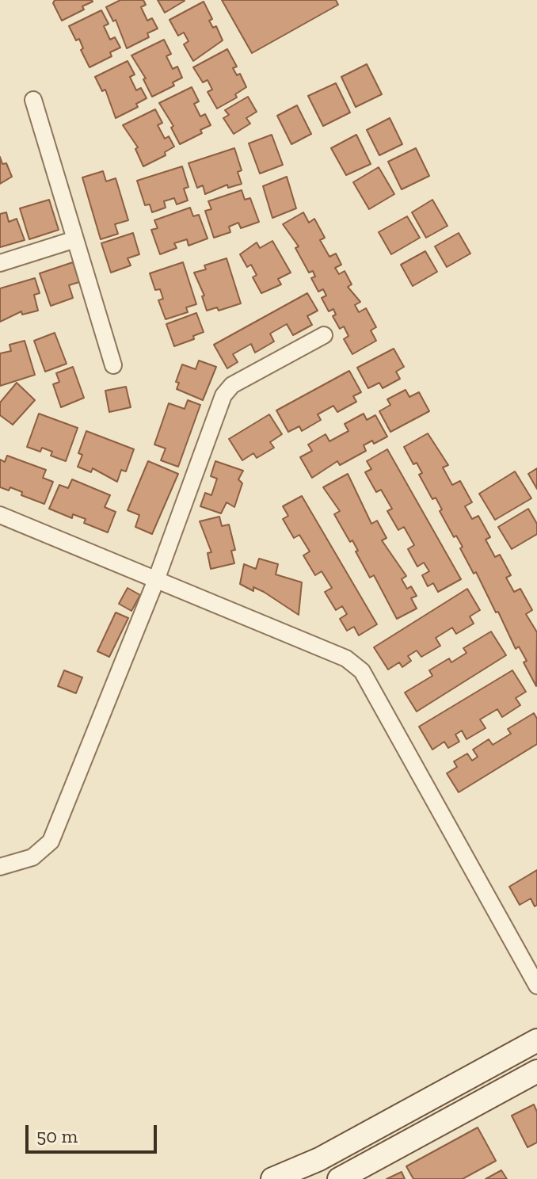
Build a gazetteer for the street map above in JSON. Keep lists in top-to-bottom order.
{
  "scale_bar": "50 m"
}
